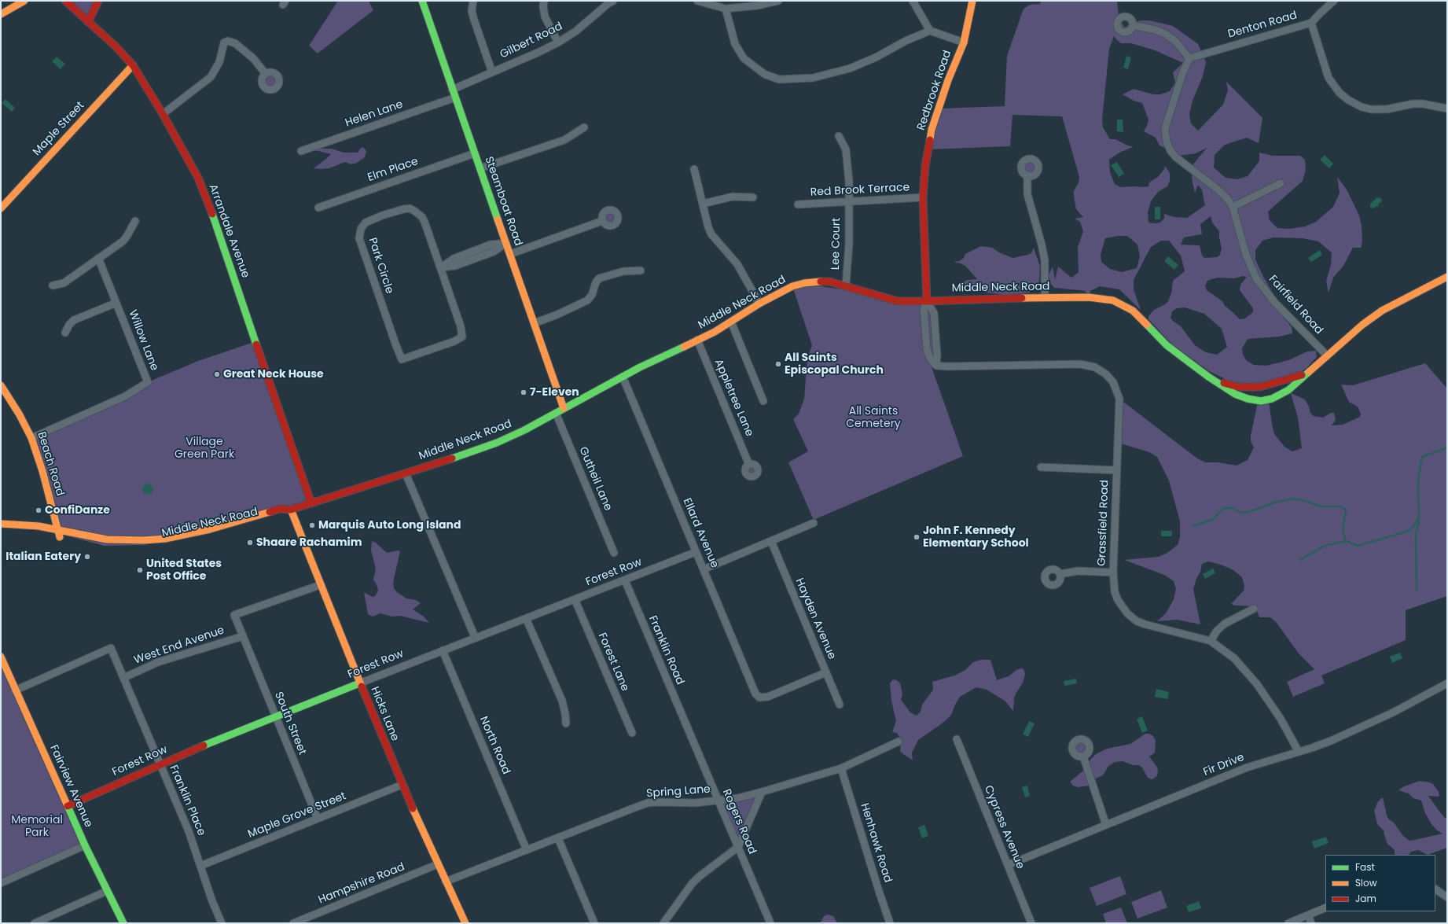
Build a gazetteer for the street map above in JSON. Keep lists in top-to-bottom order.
{
  "streets": {
    "main road": [
      "Redbrook Road",
      "Maple Street",
      "Steamboat Road",
      "Arrandale Avenue",
      "Middle Neck Road",
      "Beach Road",
      "Forest Row",
      "Hicks Lane",
      "Fairview Avenue"
    ],
    "street": [
      "Denton Road",
      "Gilbert Road",
      "Helen Lane",
      "Elm Place",
      "Red Brook Terrace",
      "Lee Court",
      "Park Circle",
      "Fairfield Road",
      "Willow Lane",
      "Appletree Lane",
      "Gutheil Lane",
      "Grassfield Road",
      "Ellard Avenue",
      "Hayden Avenue",
      "West End Avenue",
      "Franklin Road",
      "Forest Lane",
      "South Street",
      "North Road",
      "Fir Drive",
      "Spring Lane",
      "Franklin Place",
      "Maple Grove Street",
      "Rogers Road",
      "Cypress Avenue",
      "Henhawk Road",
      "Hampshire Road"
    ]
  },
  "crossings": [
    ["Denton Road", "Fairfield Road"],
    ["Gilbert Road", "Steamboat Road"],
    ["Redbrook Road", "Red Brook Terrace"],
    ["Redbrook Road", "Middle Neck Road"],
    ["Helen Lane", "Steamboat Road"],
    ["Maple Street", "Arrandale Avenue"],
    ["Elm Place", "Steamboat Road"],
    ["Red Brook Terrace", "Lee Court"],
    ["Steamboat Road", "Middle Neck Road"],
    ["Arrandale Avenue", "Middle Neck Road"],
    ["Lee Court", "Middle Neck Road"],
    ["Middle Neck Road", "Fairfield Road"],
    ["Middle Neck Road", "Appletree Lane"],
    ["Middle Neck Road", "Beach Road"],
    ["Middle Neck Road", "Gutheil Lane"],
    ["Middle Neck Road", "Ellard Avenue"],
    ["Middle Neck Road", "Hicks Lane"],
    ["Willow Lane", "Beach Road"],
    ["Grassfield Road", "Fir Drive"],
    ["Ellard Avenue", "Forest Row"],
    ["Ellard Avenue", "Hayden Avenue"],
    ["Forest Row", "Franklin Road"],
    ["Forest Row", "Forest Lane"],
    ["Forest Row", "Hicks Lane"],
    ["Forest Row", "South Street"],
    ["Forest Row", "North Road"],
    ["Forest Row", "Fairview Avenue"],
    ["Forest Row", "Franklin Place"],
    ["West End Avenue", "South Street"],
    ["West End Avenue", "Franklin Place"],
    ["Franklin Road", "Rogers Road"],
    ["Hicks Lane", "South Street"],
    ["Hicks Lane", "Spring Lane"],
    ["Hicks Lane", "Maple Grove Street"],
    ["Hicks Lane", "Hampshire Road"],
    ["South Street", "Maple Grove Street"],
    ["North Road", "Spring Lane"],
    ["Fir Drive", "Cypress Avenue"],
    ["Fairview Avenue", "Franklin Place"],
    ["Spring Lane", "Rogers Road"],
    ["Spring Lane", "Henhawk Road"],
    ["Franklin Place", "Maple Grove Street"]
  ],
  "parks": ["All Saints Cemetery", "Village Green Park", "Memorial Park"],
  "places": [
    "All Saints Episcopal Church",
    "Great Neck House",
    "7-Eleven",
    "ConfiDanze",
    "Marquis Auto Long Island",
    "John F. Kennedy Elementary School",
    "Shaare Rachamim",
    "Italian Eatery",
    "United States Post Office"
  ],
  "legend": ["Fast", "Slow", "Jam"]
}
